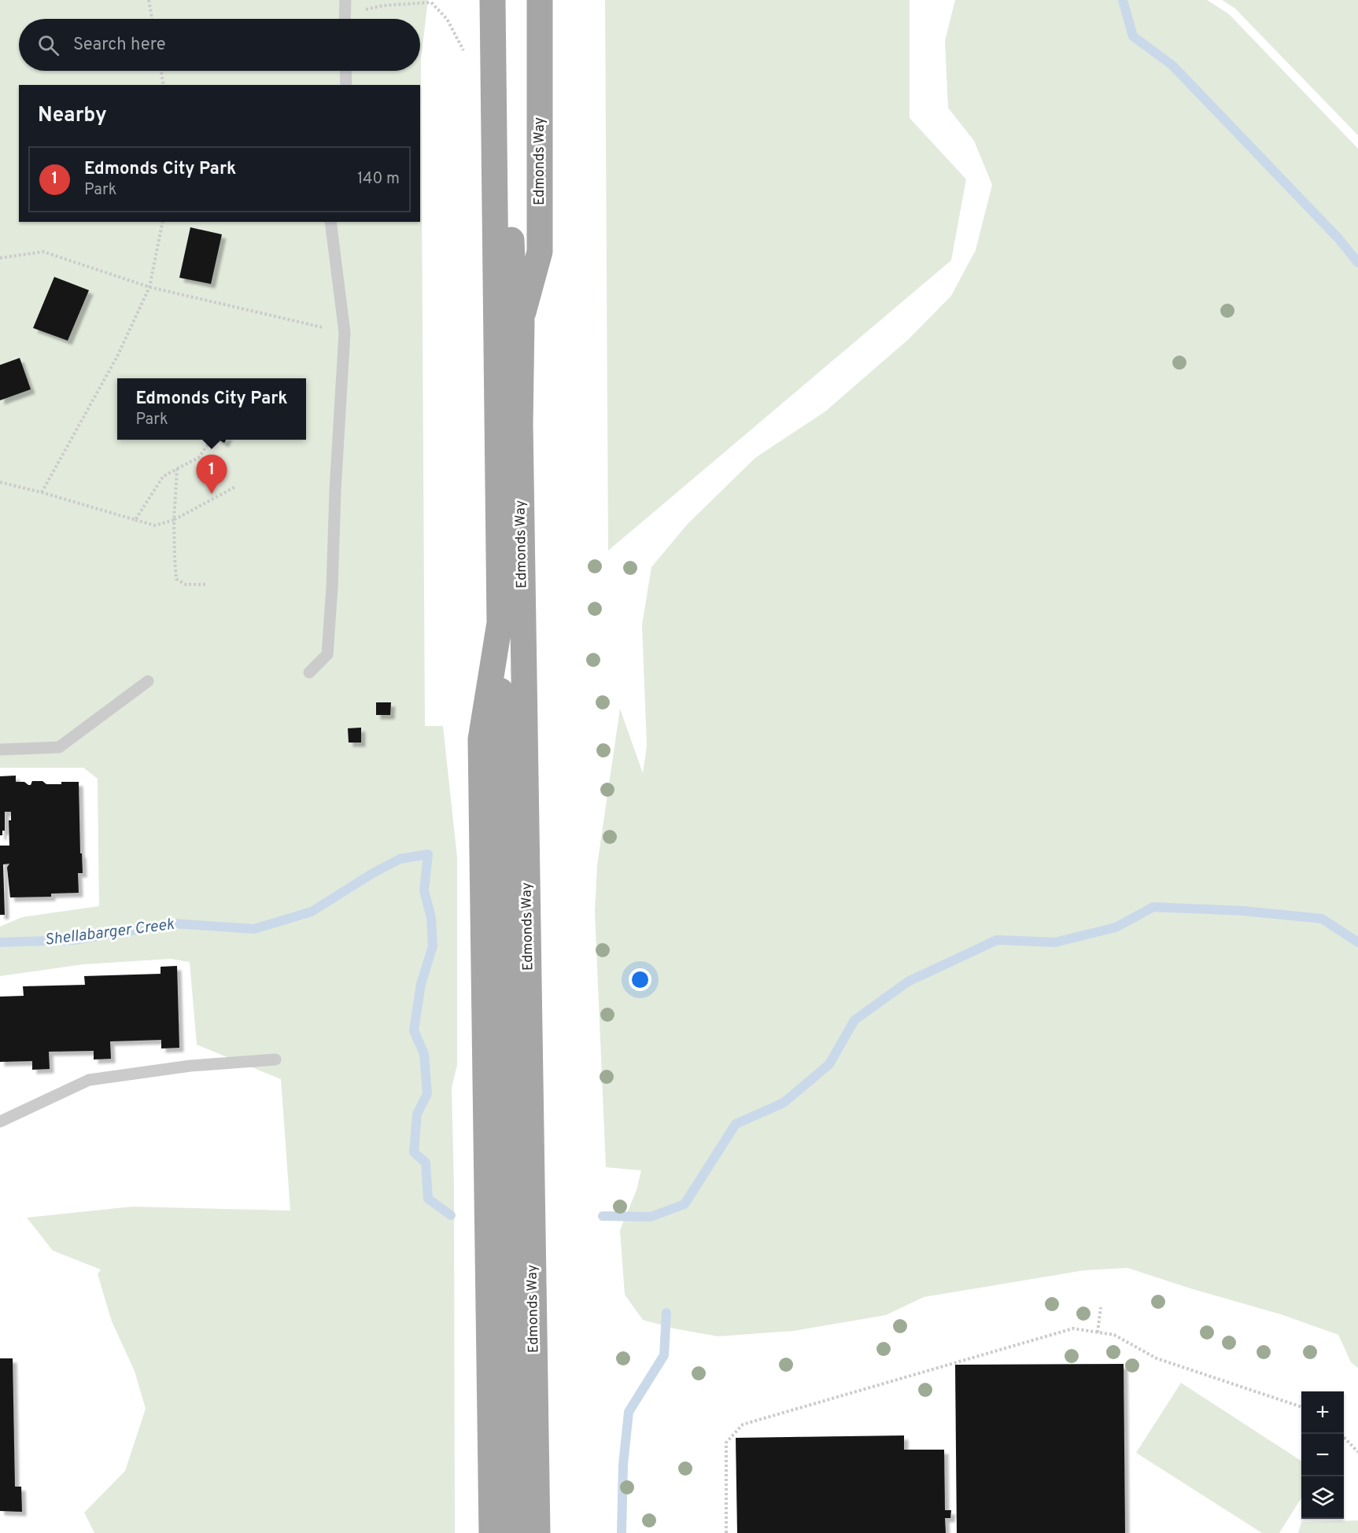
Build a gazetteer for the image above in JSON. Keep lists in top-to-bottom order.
{
  "streets": {
    "main road": ["Edmonds Way"]
  },
  "water": ["Shellabarger Creek"],
  "page": {
    "search": "Search here",
    "heading": "Nearby",
    "list": [
      {
        "mark": "1",
        "name": "Edmonds City Park",
        "note": "Park",
        "value": "140 m"
      }
    ],
    "popup": ["Edmonds City Park", "Park"],
    "pins": "1",
    "map_buttons": ["+", "−"]
  }
}
